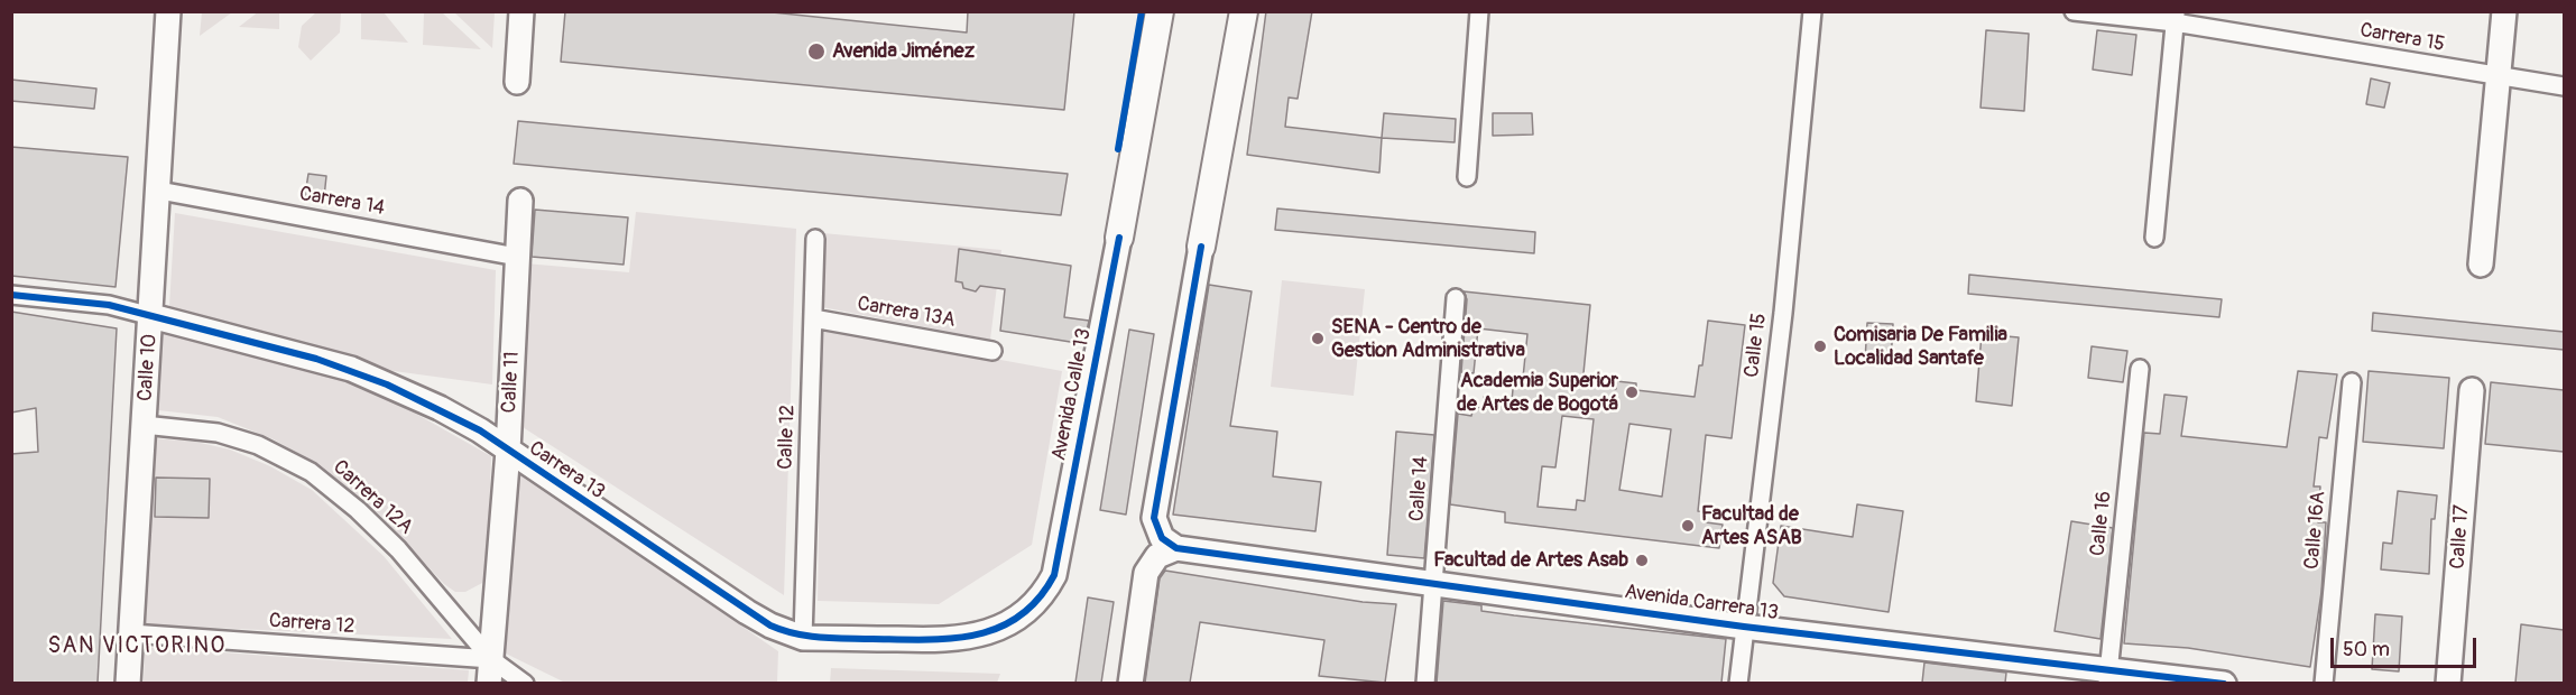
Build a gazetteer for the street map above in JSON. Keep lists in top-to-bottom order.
{
  "streets": {
    "main road": ["Avenida Calle 13"],
    "street": [
      "Carrera 15",
      "Carrera 14",
      "Carrera 13A",
      "Calle 15",
      "Calle 10",
      "Calle 11",
      "Calle 12",
      "Carrera 13",
      "Calle 14",
      "Carrera 12A",
      "Calle 16",
      "Calle 16A",
      "Calle 17",
      "Avenida Carrera 13",
      "Carrera 12"
    ]
  },
  "crossings": [
    ["Carrera 14", "Calle 10"],
    ["Carrera 14", "Calle 11"],
    ["Carrera 13A", "Calle 12"],
    ["Calle 15", "Avenida Carrera 13"],
    ["Calle 10", "Carrera 13"],
    ["Calle 10", "Carrera 12A"],
    ["Calle 10", "Carrera 12"],
    ["Calle 11", "Carrera 13"],
    ["Calle 11", "Carrera 12A"],
    ["Calle 11", "Carrera 12"],
    ["Avenida Calle 13", "Carrera 13"],
    ["Calle 12", "Carrera 13"],
    ["Calle 14", "Avenida Carrera 13"],
    ["Carrera 12A", "Carrera 12"],
    ["Calle 16", "Avenida Carrera 13"]
  ],
  "districts": ["SAN VICTORINO"],
  "places": [
    "Avenida Jiménez",
    "SENA - Centro de Gestion Administrativa",
    "Comisaria De Familia Localidad Santafe",
    "Academia Superior de Artes de Bogotá",
    "Facultad de Artes ASAB",
    "Facultad de Artes Asab"
  ],
  "scale_bar": "50 m"
}
